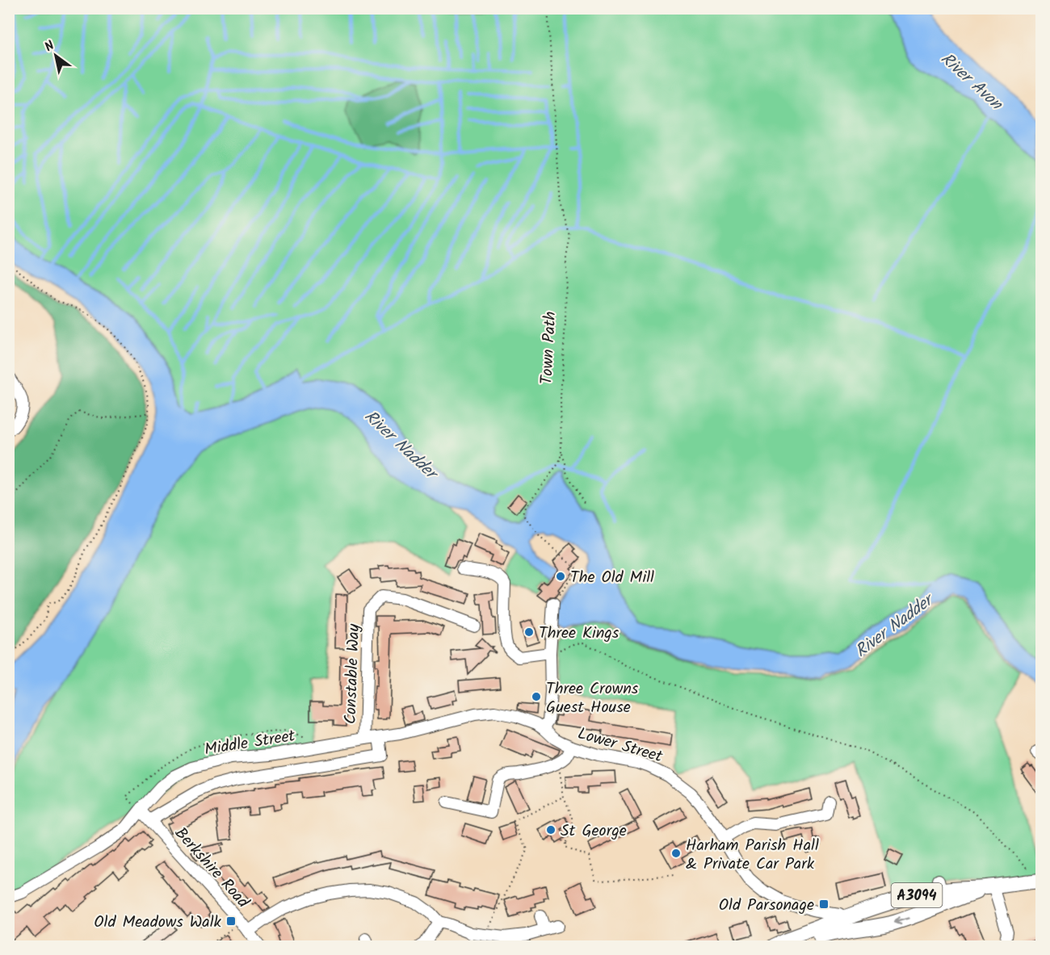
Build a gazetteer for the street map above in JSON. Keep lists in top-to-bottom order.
{
  "streets": {
    "main road": ["A3094"],
    "street": [
      "Constable Way",
      "Middle Street",
      "Lower Street",
      "Berkshire Road"
    ],
    "path": ["Town Path"]
  },
  "crossings": [
    ["Constable Way", "Middle Street"],
    ["Constable Way", "Lower Street"],
    ["Middle Street", "Lower Street"],
    ["Middle Street", "Berkshire Road"],
    ["Lower Street", "A3094"]
  ],
  "water": ["River Avon", "River Nadder"],
  "places": {
    "other": [
      "The Old Mill",
      "Three Kings",
      "Three Crowns Guest House",
      "St George",
      "Harham Parish Hall & Private Car Park"
    ],
    "transit": ["Old Parsonage", "Old Meadows Walk"]
  },
  "north": "top left"
}
